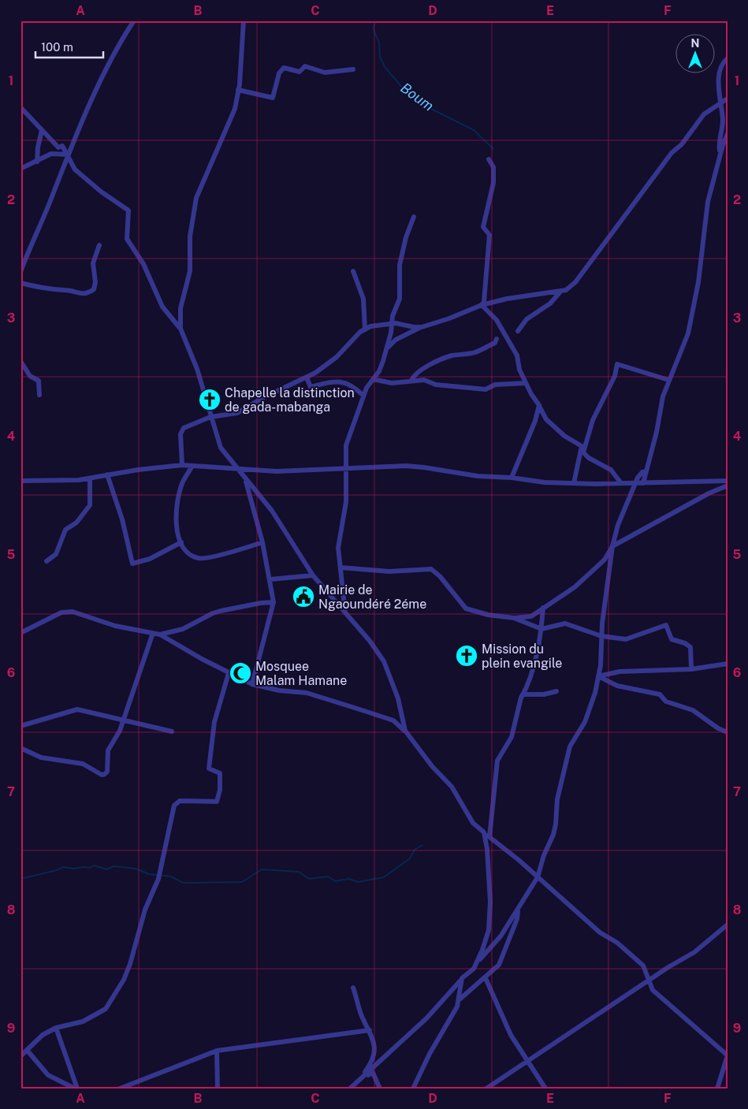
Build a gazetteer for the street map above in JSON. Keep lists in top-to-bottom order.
{
  "water": ["Boum"],
  "places": {
    "church": ["Chapelle la distinction de gada-mabanga", "Mission du plein evangile"],
    "public building": ["Mairie de Ngaoundéré 2éme"],
    "mosque": ["Mosquee Malam Hamane"]
  },
  "scale_bar": "100 m",
  "north": "top",
  "grid": {
    "columns": [
      "A",
      "B",
      "C",
      "D",
      "E",
      "F"
    ],
    "rows": [
      "1",
      "2",
      "3",
      "4",
      "5",
      "6",
      "7",
      "8",
      "9"
    ]
  }
}
